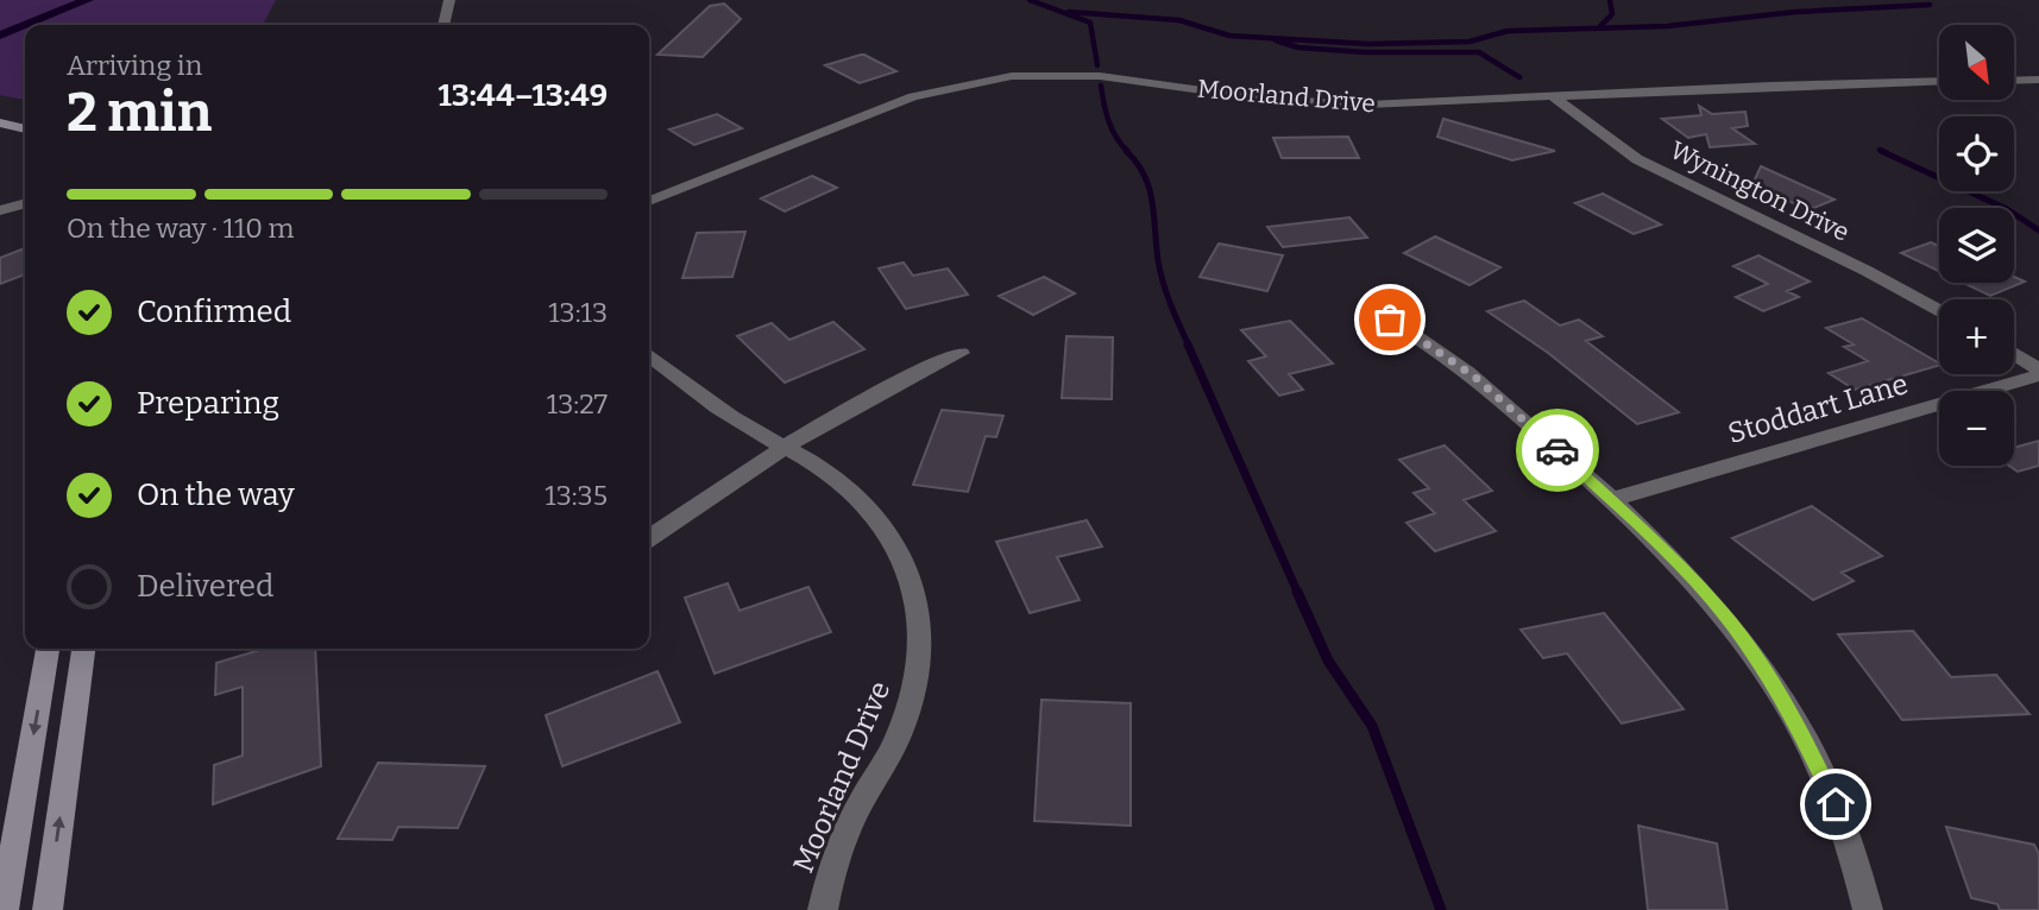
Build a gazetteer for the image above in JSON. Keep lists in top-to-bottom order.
{
  "streets": {
    "street": ["Moorland Drive", "Wynington Drive", "Stoddart Lane"]
  },
  "crossings": [
    ["Moorland Drive", "Wynington Drive"]
  ],
  "north": "bottom right",
  "page": {
    "map_buttons": ["+", "−"],
    "heading": ["2 min", "Arriving in", "13:44–13:49"],
    "bar": "On the way · 110 m",
    "list": [
      ["Confirmed", "13:13"],
      ["Preparing", "13:27"],
      ["On the way", "13:35"],
      "Delivered"
    ]
  }
}
